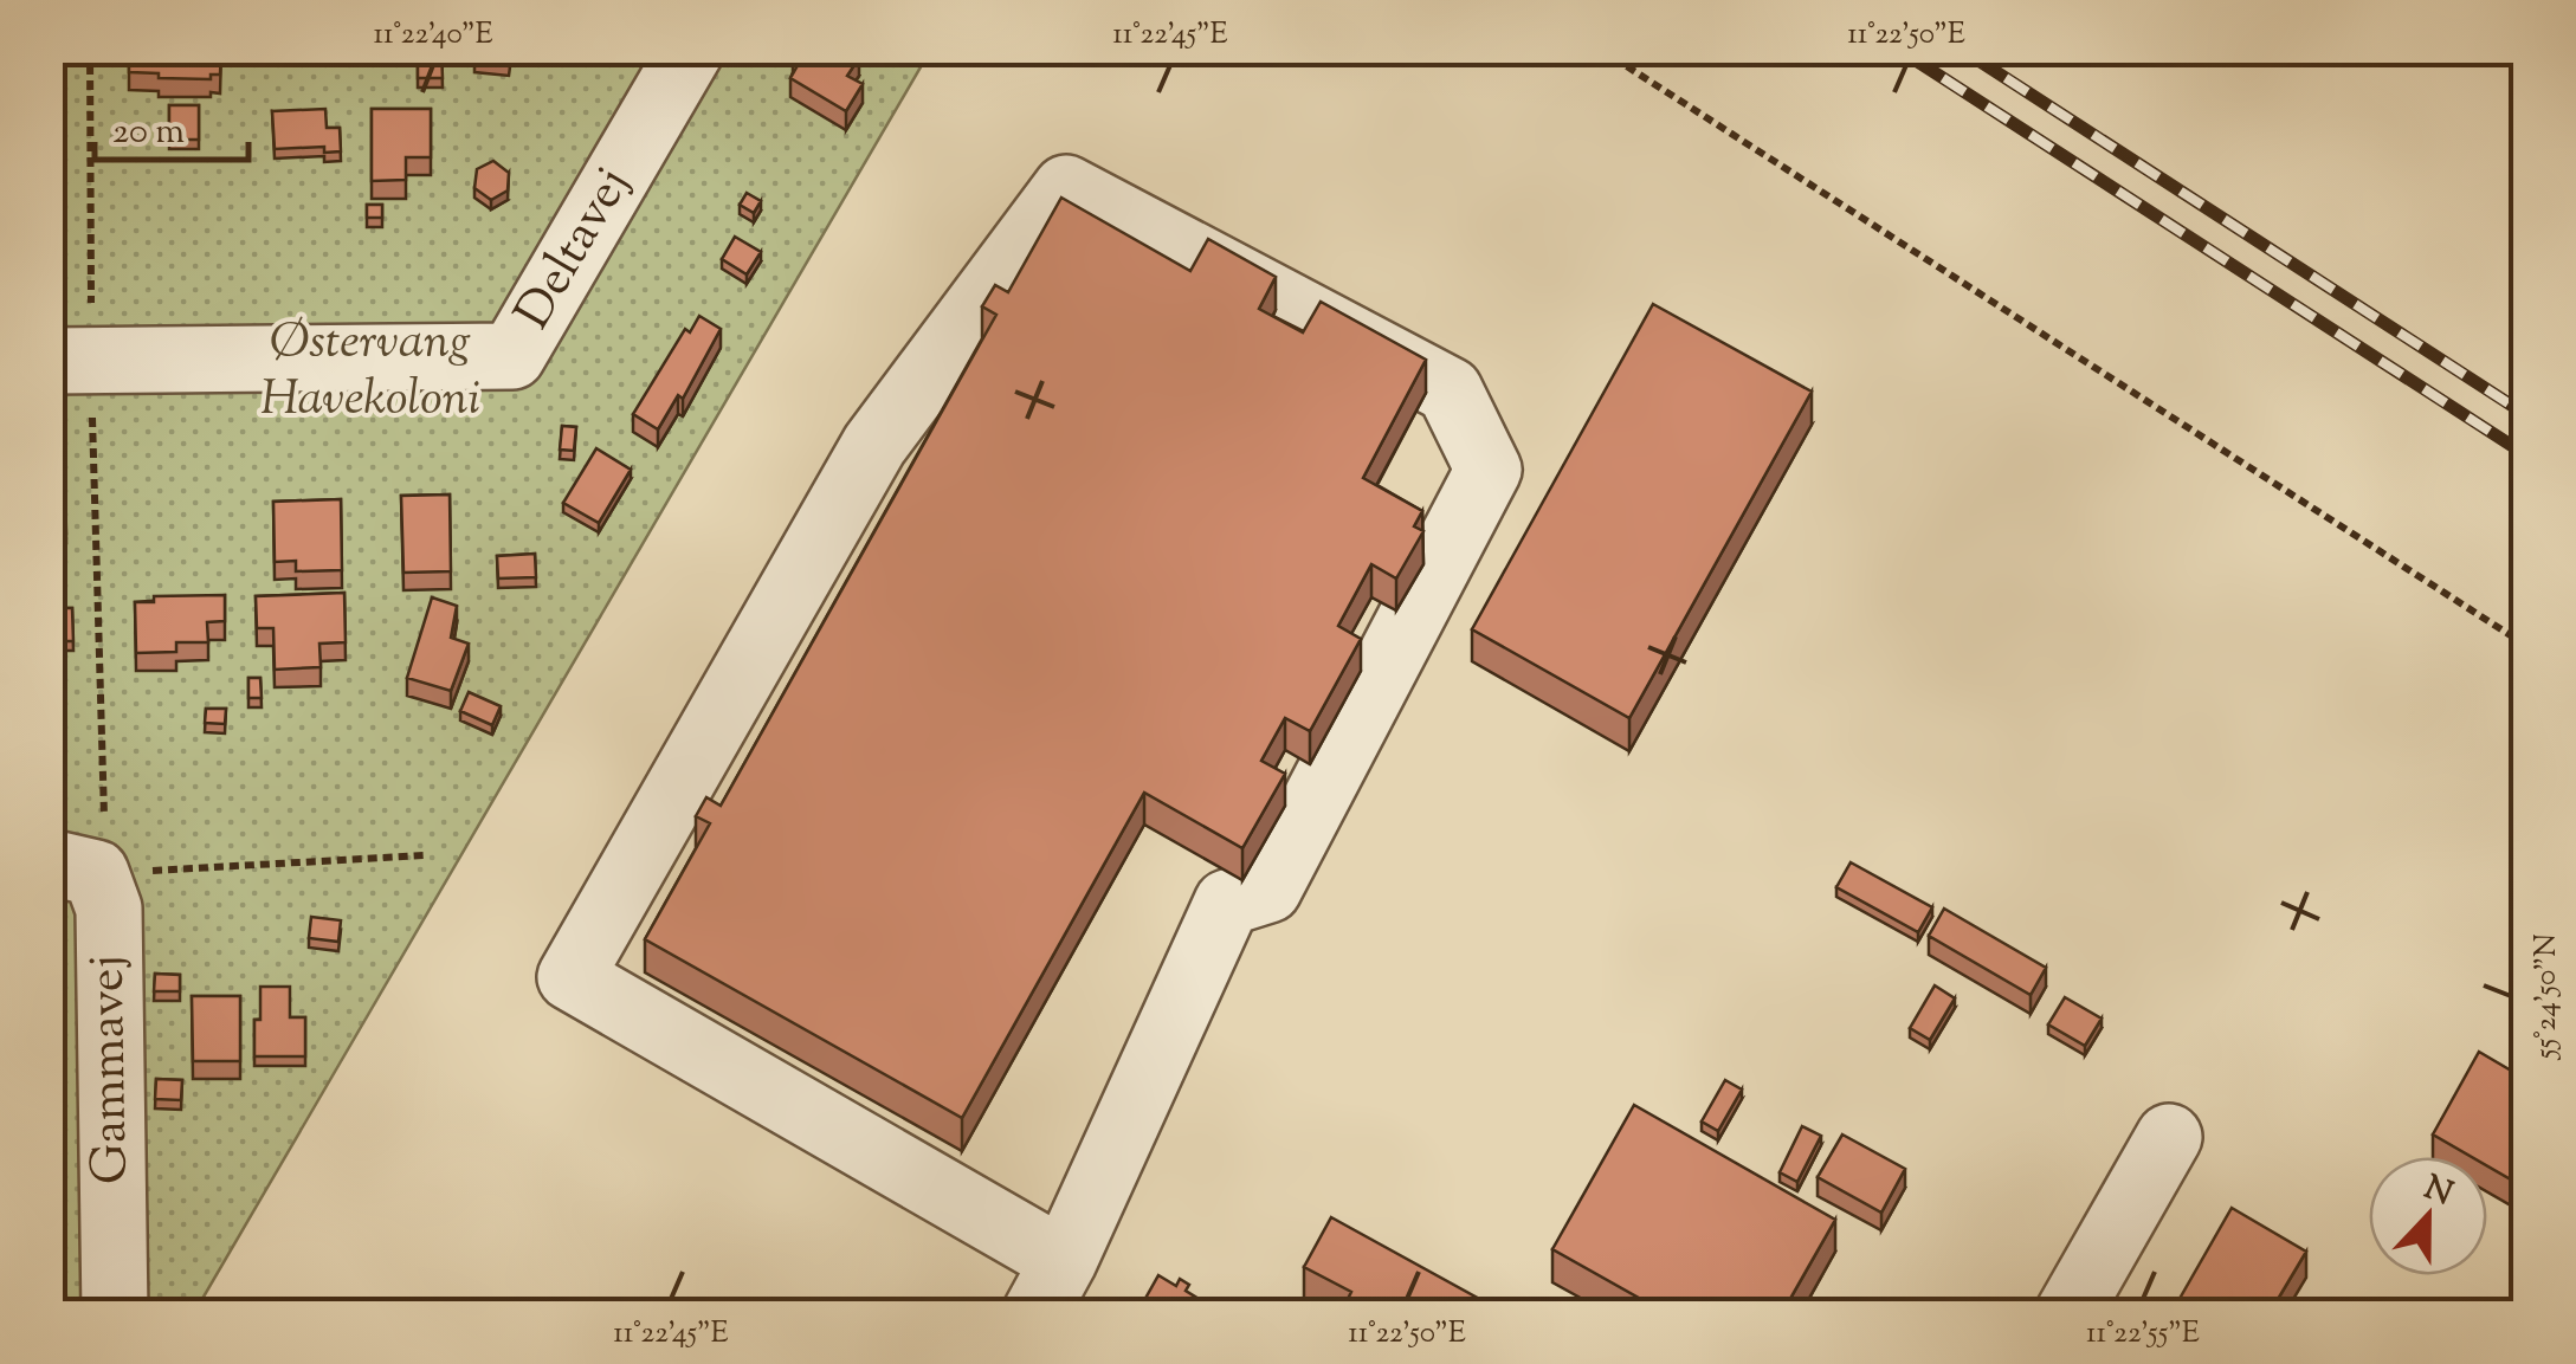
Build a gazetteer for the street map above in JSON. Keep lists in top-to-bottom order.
{
  "streets": {
    "street": ["Deltavej", "Gammavej"]
  },
  "parks": ["Østervang Havekoloni"],
  "scale_bar": "20 m",
  "north": "top",
  "coordinates": [
    "11°22'40\"E",
    "11°22'45\"E",
    "11°22'50\"E",
    "55°24'50\"N",
    "11°22'55\"E"
  ]
}
